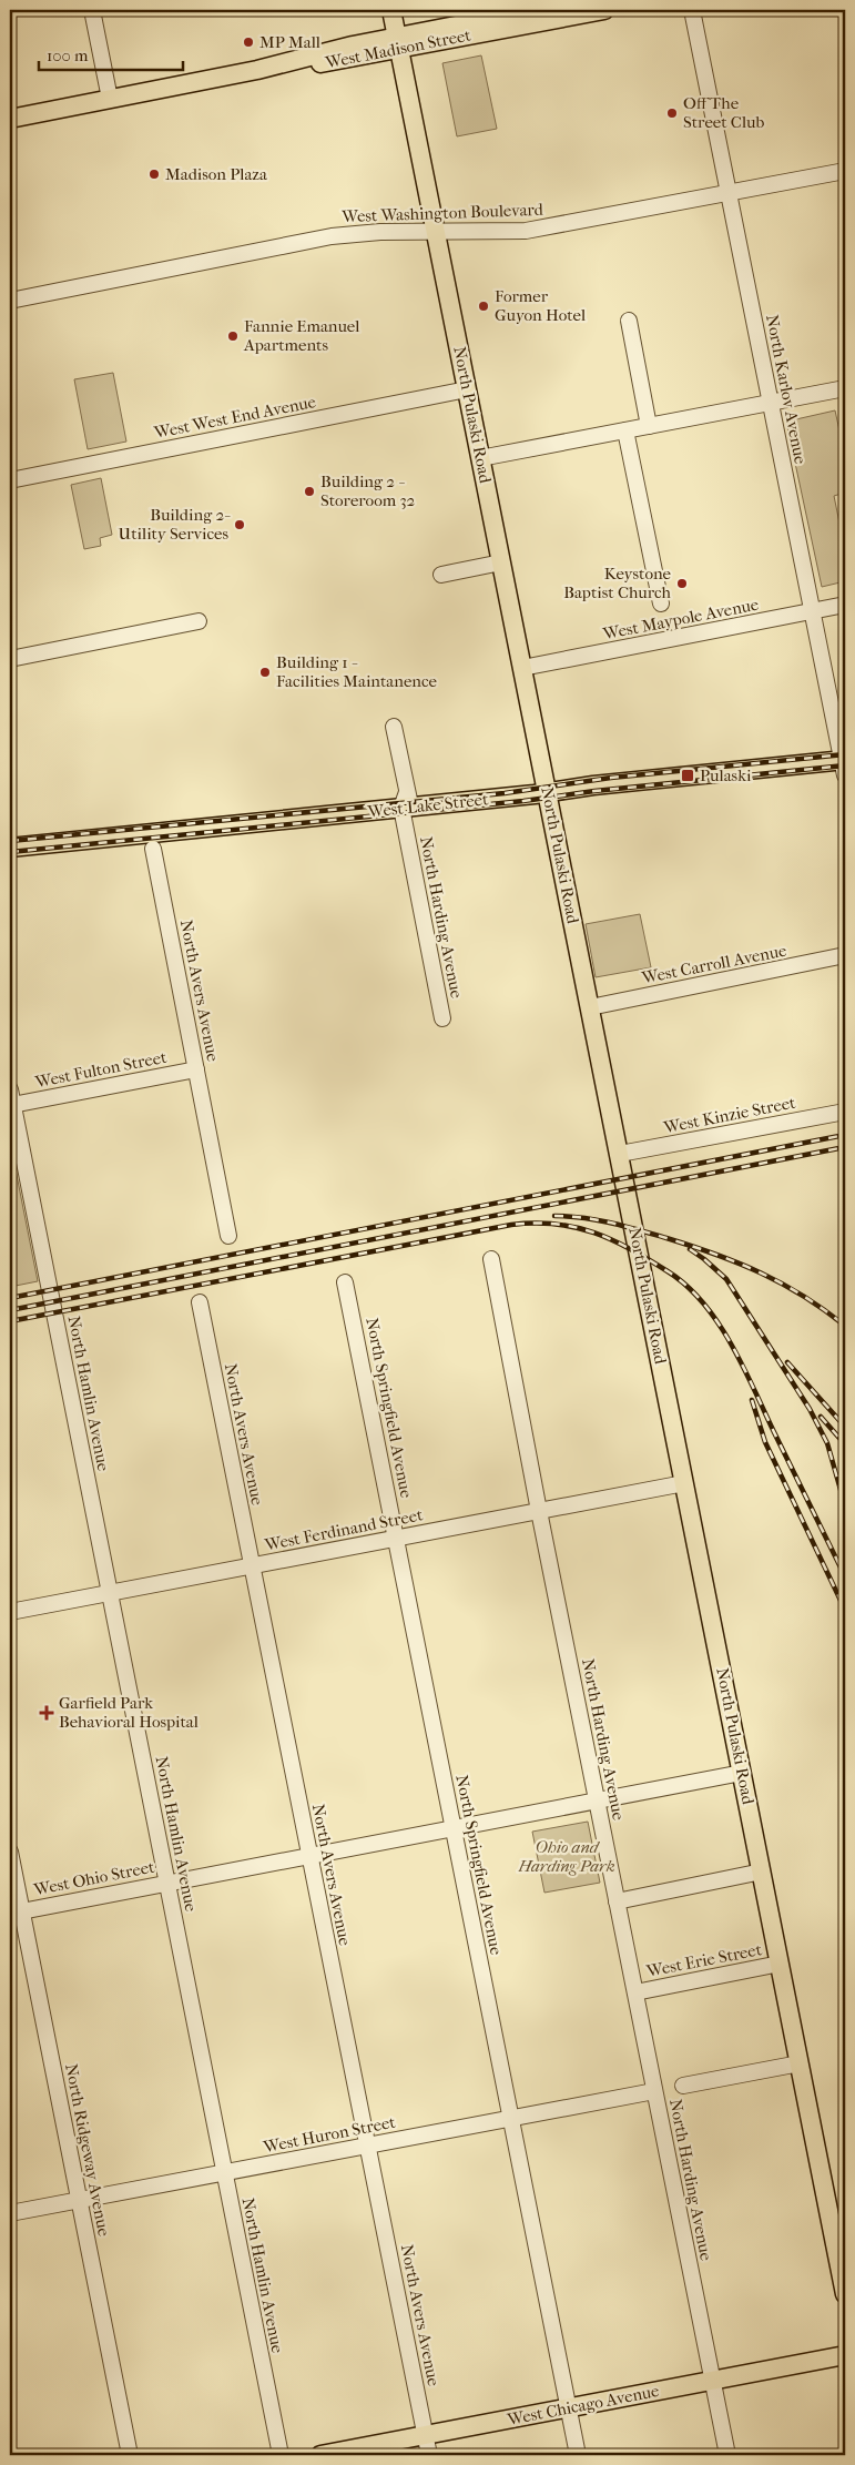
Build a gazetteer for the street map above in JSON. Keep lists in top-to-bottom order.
{
  "streets": {
    "main road": [
      "West Madison Street",
      "North Pulaski Road",
      "West Lake Street",
      "West Chicago Avenue"
    ],
    "street": [
      "West Washington Boulevard",
      "North Karlov Avenue",
      "West West End Avenue",
      "West Maypole Avenue",
      "North Harding Avenue",
      "West Carroll Avenue",
      "North Avers Avenue",
      "West Fulton Street",
      "West Kinzie Street",
      "North Hamlin Avenue",
      "North Springfield Avenue",
      "West Ferdinand Street",
      "West Ohio Street",
      "West Erie Street",
      "West Huron Street",
      "North Ridgeway Avenue"
    ]
  },
  "crossings": [
    ["West Madison Street", "North Pulaski Road"],
    ["West Washington Boulevard", "North Karlov Avenue"],
    ["West Washington Boulevard", "North Pulaski Road"],
    ["North Karlov Avenue", "West Maypole Avenue"],
    ["North Karlov Avenue", "West Lake Street"],
    ["North Pulaski Road", "West West End Avenue"],
    ["North Pulaski Road", "West Maypole Avenue"],
    ["North Pulaski Road", "West Lake Street"],
    ["North Pulaski Road", "West Carroll Avenue"],
    ["North Pulaski Road", "West Kinzie Street"],
    ["North Pulaski Road", "West Ferdinand Street"],
    ["North Pulaski Road", "West Ohio Street"],
    ["North Pulaski Road", "West Erie Street"],
    ["West Lake Street", "North Harding Avenue"],
    ["West Lake Street", "North Avers Avenue"],
    ["North Harding Avenue", "West Ferdinand Street"],
    ["North Harding Avenue", "West Ohio Street"],
    ["North Harding Avenue", "West Erie Street"],
    ["North Harding Avenue", "West Huron Street"],
    ["North Harding Avenue", "West Chicago Avenue"],
    ["North Avers Avenue", "West Fulton Street"],
    ["North Avers Avenue", "West Ferdinand Street"],
    ["North Avers Avenue", "West Ohio Street"],
    ["North Avers Avenue", "West Huron Street"],
    ["North Avers Avenue", "West Chicago Avenue"],
    ["West Fulton Street", "North Hamlin Avenue"],
    ["North Hamlin Avenue", "West Ferdinand Street"],
    ["North Hamlin Avenue", "West Ohio Street"],
    ["North Hamlin Avenue", "West Huron Street"],
    ["North Springfield Avenue", "West Ferdinand Street"],
    ["North Springfield Avenue", "West Ohio Street"],
    ["North Springfield Avenue", "West Huron Street"],
    ["North Springfield Avenue", "West Chicago Avenue"],
    ["West Ohio Street", "North Ridgeway Avenue"],
    ["West Huron Street", "North Ridgeway Avenue"]
  ],
  "parks": ["Ohio and Harding Park"],
  "places": {
    "other": [
      "MP Mall",
      "Off The Street Club",
      "Madison Plaza",
      "Former Guyon Hotel",
      "Fannie Emanuel Apartments",
      "Building 2 - Storeroom 32",
      "Building 2- Utility Services",
      "Keystone Baptist Church",
      "Building 1 - Facilities Maintanence"
    ],
    "transit": ["Pulaski"],
    "health": ["Garfield Park Behavioral Hospital"]
  },
  "scale_bar": "100 m"
}
